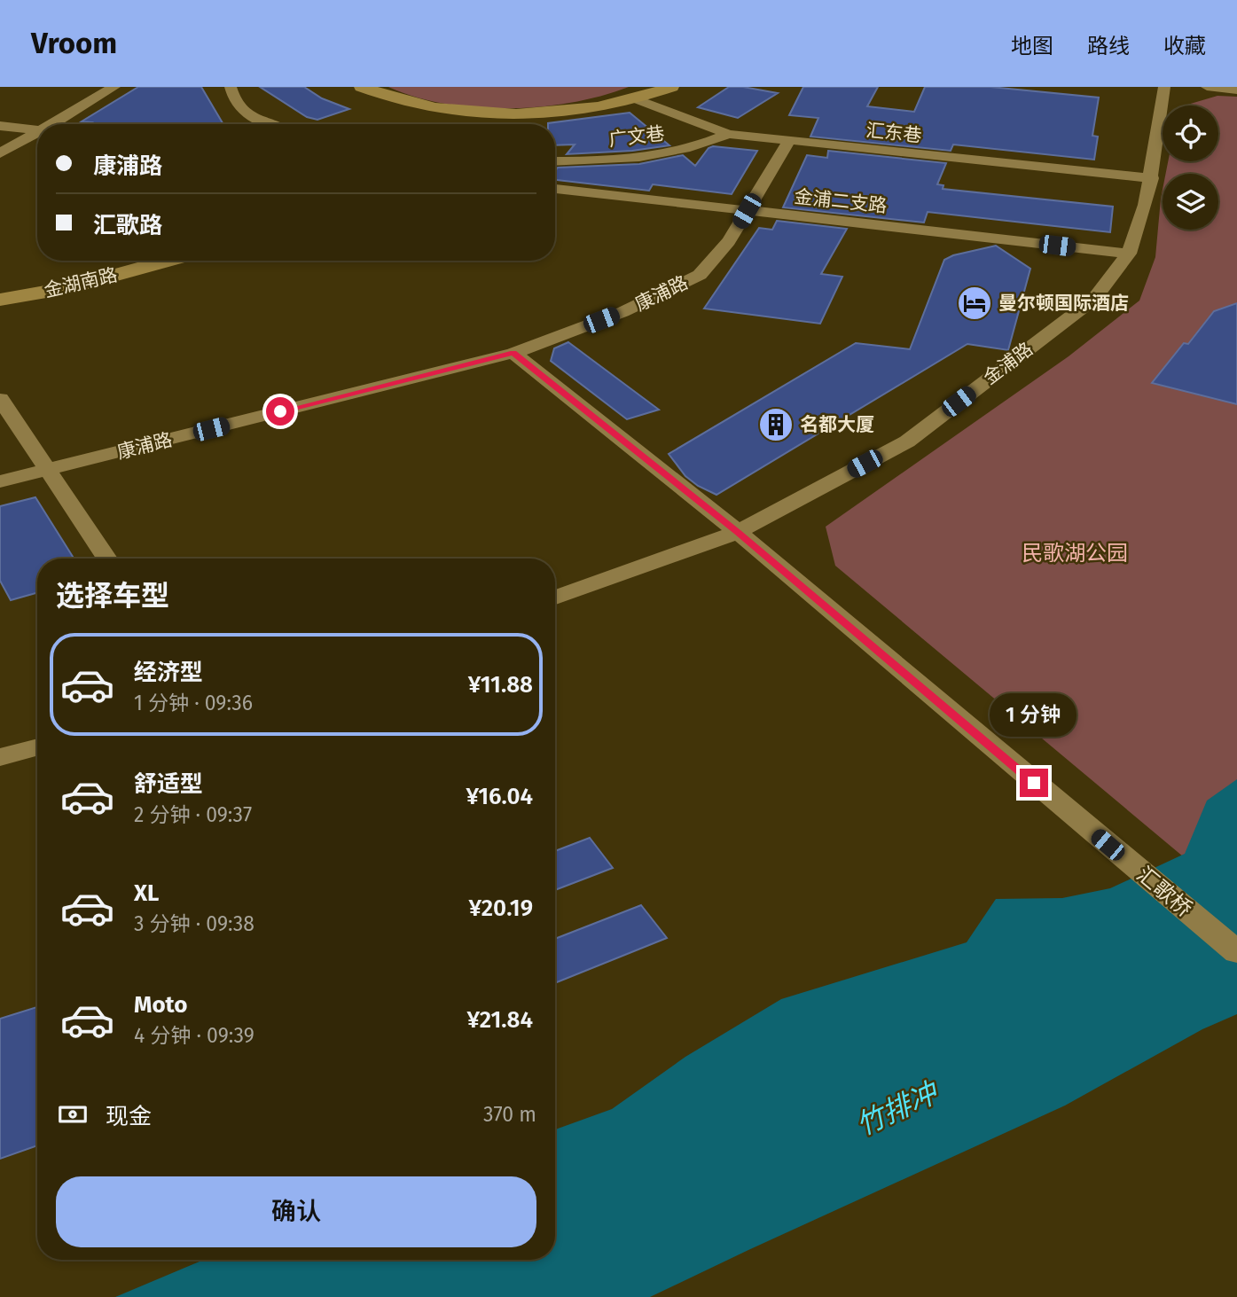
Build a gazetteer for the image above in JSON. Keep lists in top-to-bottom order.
{
  "streets": {
    "main road": ["金湖南路"],
    "street": [
      "汇东巷",
      "广文巷",
      "金浦二支路",
      "康浦路",
      "金浦路",
      "汇歌桥"
    ]
  },
  "crossings": [
    ["汇东巷", "广文巷"],
    ["汇东巷", "康浦路"],
    ["汇东巷", "金浦路"],
    ["金浦二支路", "康浦路"],
    ["金浦二支路", "金浦路"],
    ["康浦路", "汇歌桥"],
    ["金浦路", "汇歌桥"]
  ],
  "water": ["竹排冲"],
  "parks": ["民歌湖公园"],
  "places": {
    "hotel": ["曼尔顿国际酒店"],
    "building": ["名都大厦"]
  },
  "page": {
    "header": "Vroom",
    "nav": ["地图", "路线", "收藏"],
    "banner": ["康浦路", "汇歌路"],
    "heading": "选择车型",
    "list": [
      {
        "name": "经济型",
        "note": "1 分钟 · 09:36",
        "value": "¥11.88"
      },
      {
        "name": "舒适型",
        "note": "2 分钟 · 09:37",
        "value": "¥16.04"
      },
      {
        "name": "XL",
        "note": "3 分钟 · 09:38",
        "value": "¥20.19"
      },
      {
        "name": "Moto",
        "note": "4 分钟 · 09:39",
        "value": "¥21.84"
      }
    ],
    "bubble": "1 分钟",
    "pay": ["现金", "370 m"],
    "buttons": "确认"
  }
}
